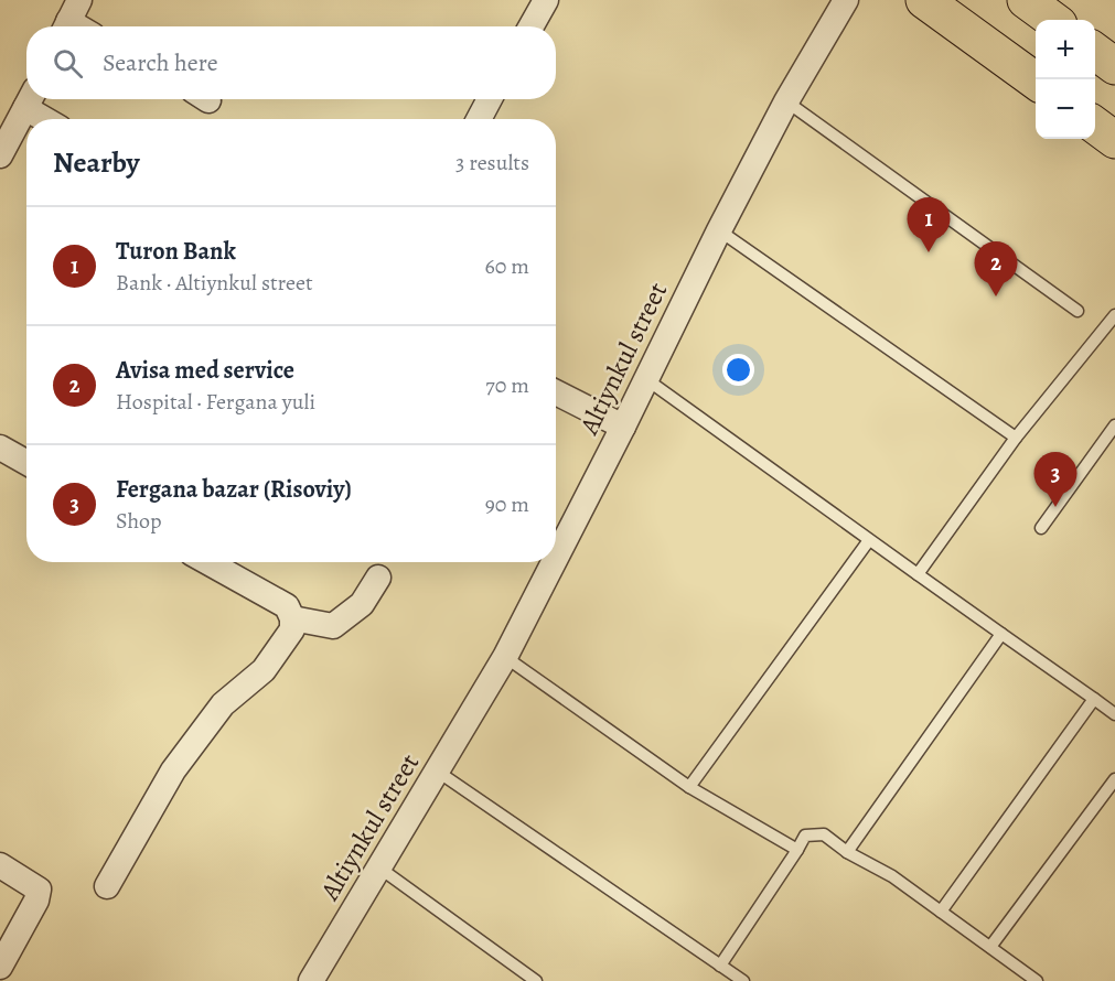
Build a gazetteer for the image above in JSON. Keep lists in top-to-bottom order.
{
  "streets": {
    "street": ["Altiynkul street"]
  },
  "page": {
    "map_buttons": ["+", "−"],
    "search": "Search here",
    "heading": ["Nearby", "3 results"],
    "pins": ["1", "2", "3"],
    "list": [
      {
        "mark": "1",
        "name": "Turon Bank",
        "note": "Bank · Altiynkul street",
        "value": "60 m"
      },
      {
        "mark": "2",
        "name": "Avisa med service",
        "note": "Hospital · Fergana yuli",
        "value": "70 m"
      },
      {
        "mark": "3",
        "name": "Fergana bazar (Risoviy)",
        "note": "Shop",
        "value": "90 m"
      }
    ]
  }
}
